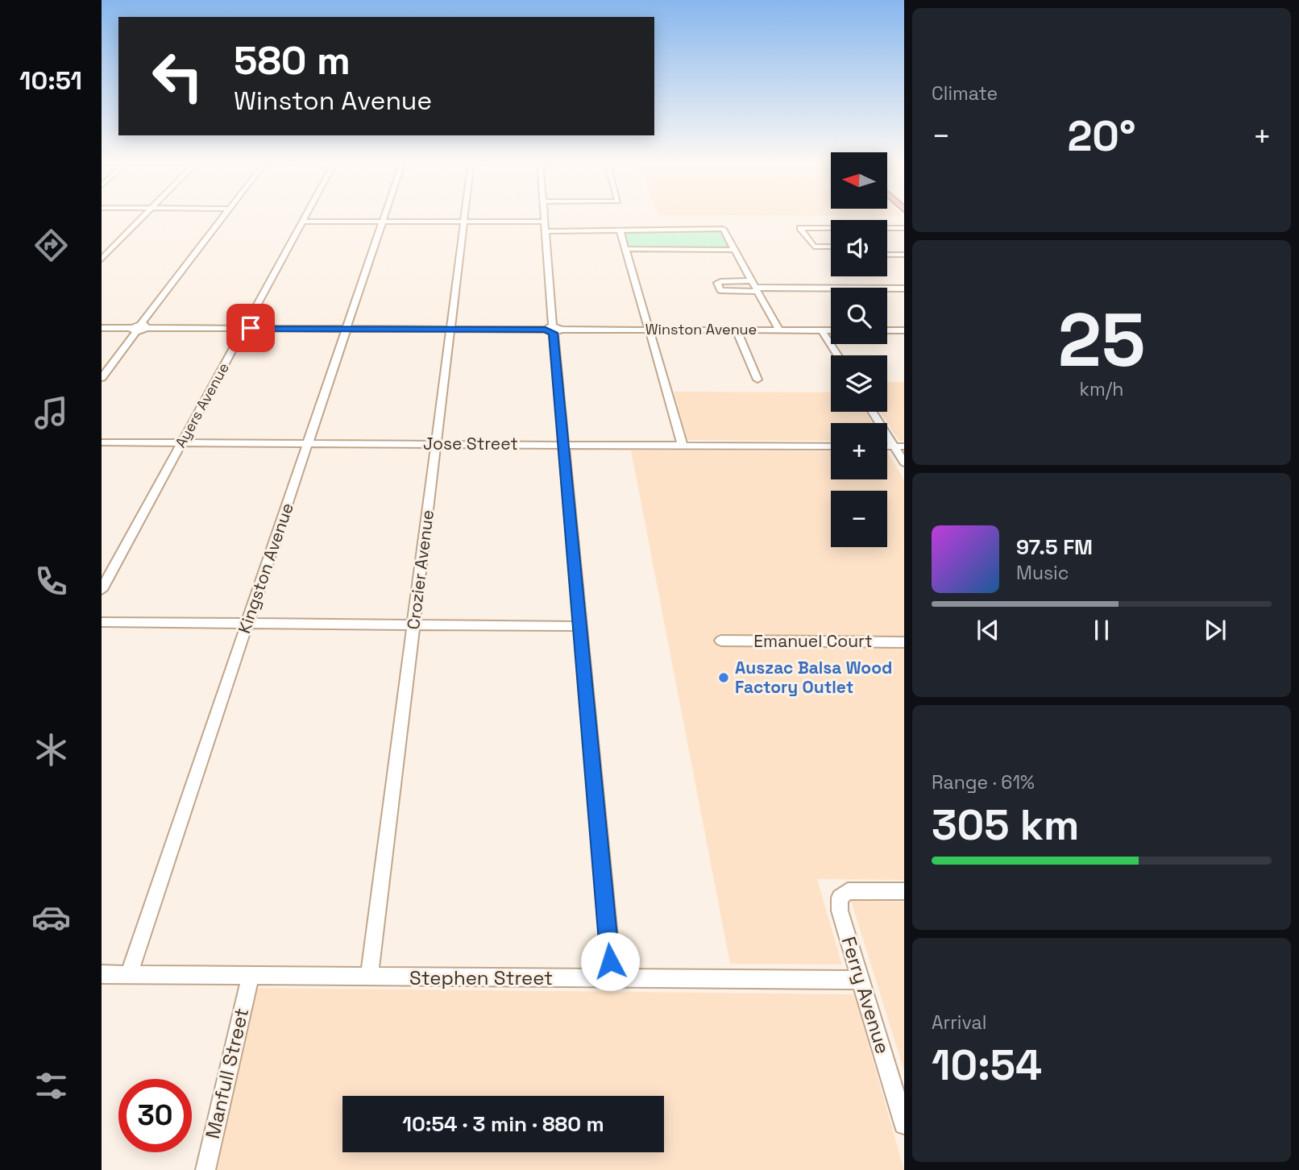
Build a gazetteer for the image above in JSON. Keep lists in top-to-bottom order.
{
  "streets": {
    "street": [
      "Winston Avenue",
      "Ayers Avenue",
      "Jose Street",
      "Kingston Avenue",
      "Crozier Avenue",
      "Emanuel Court",
      "Stephen Street",
      "Ferry Avenue",
      "Manfull Street"
    ]
  },
  "crossings": [
    ["Winston Avenue", "Ayers Avenue"],
    ["Winston Avenue", "Kingston Avenue"],
    ["Winston Avenue", "Crozier Avenue"],
    ["Ayers Avenue", "Jose Street"],
    ["Jose Street", "Kingston Avenue"],
    ["Jose Street", "Crozier Avenue"],
    ["Kingston Avenue", "Stephen Street"],
    ["Crozier Avenue", "Stephen Street"],
    ["Stephen Street", "Ferry Avenue"],
    ["Stephen Street", "Manfull Street"]
  ],
  "places": ["Auszac Balsa Wood Factory Outlet"],
  "north": "left",
  "page": {
    "tabs": "10:51",
    "tile": [
      "Climate",
      ["25", "km/h"],
      ["Range · 61%", "305 km"],
      ["Arrival", "10:54"]
    ],
    "turn": ["580 m", "Winston Avenue"],
    "heat": ["−", "20°", "+"],
    "map_buttons": ["+", "−"],
    "song": ["97.5 FM", "Music"],
    "limit": "30",
    "trip": "10:54 · 3 min · 880 m"
  }
}
